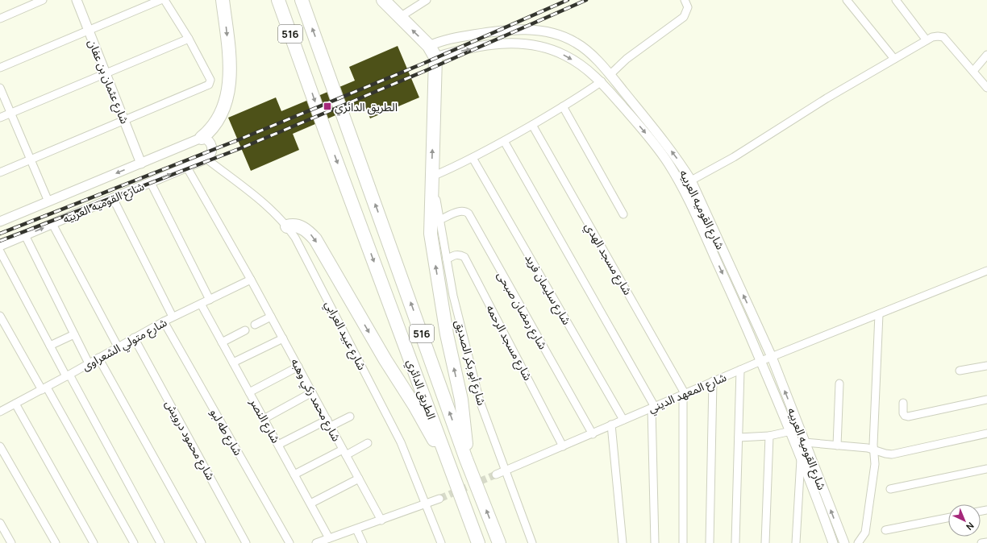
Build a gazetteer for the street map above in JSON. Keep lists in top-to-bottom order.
{
  "streets": {
    "highway": ["516", "الطريق الدائري"],
    "street": [
      "شارع عثمان بن عفان",
      "شارع القوميه العربيه",
      "شارع مسجد الهدي",
      "شارع سليمان فريد",
      "شارع رمضان صبحى",
      "شارع عبيد العرابي",
      "شارع مسجد الرحمه",
      "شارع متولي الشعراوى",
      "شارع أبو بكر الصديق",
      "شارع المعهد الديني",
      "شارع محمد زكي وهبه",
      "شارع النصر",
      "شارع طه لبو",
      "شارع محمود درويش"
    ]
  },
  "crossings": [
    ["شارع عثمان بن عفان", "شارع القوميه العربيه"],
    ["شارع القوميه العربيه", "شارع عبيد العرابي"],
    ["شارع القوميه العربيه", "شارع المعهد الديني"],
    ["شارع القوميه العربيه", "شارع محمد زكي وهبه"],
    ["شارع مسجد الهدي", "شارع المعهد الديني"],
    ["شارع سليمان فريد", "شارع المعهد الديني"],
    ["شارع رمضان صبحى", "شارع أبو بكر الصديق"],
    ["شارع رمضان صبحى", "شارع المعهد الديني"],
    ["شارع مسجد الرحمه", "شارع أبو بكر الصديق"],
    ["شارع مسجد الرحمه", "شارع المعهد الديني"],
    ["شارع متولي الشعراوى", "شارع محمد زكي وهبه"],
    ["شارع متولي الشعراوى", "شارع النصر"],
    ["شارع متولي الشعراوى", "شارع طه لبو"],
    ["شارع متولي الشعراوى", "شارع محمود درويش"],
    ["شارع أبو بكر الصديق", "شارع المعهد الديني"]
  ],
  "places": {
    "transit": ["الطريق الدائري"]
  },
  "north": "bottom right"
}
